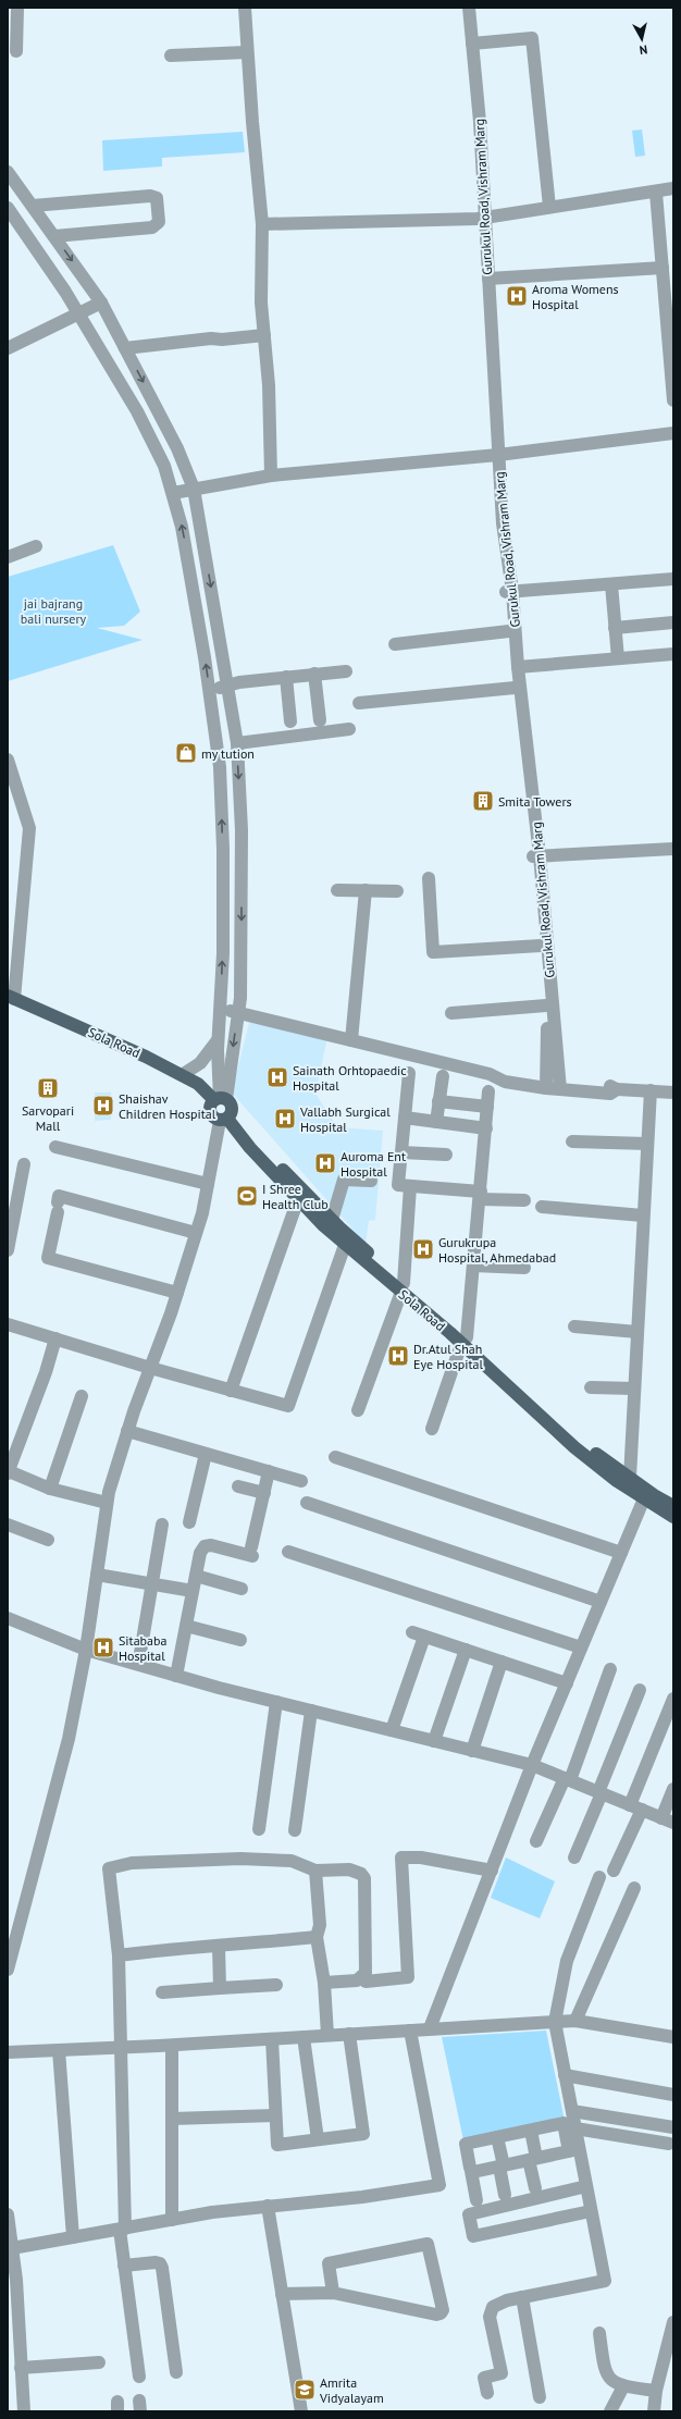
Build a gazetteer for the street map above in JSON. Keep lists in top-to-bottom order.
{
  "streets": {
    "main road": ["Sola Road"],
    "street": ["Gurukul Road, Vishram Marg"]
  },
  "parks": ["jai bajrang bali nursery"],
  "places": {
    "hospital": [
      "Aroma Womens Hospital",
      "Sainath Orhtopaedic Hospital",
      "Shaishav Children Hospital",
      "Vallabh Surgical Hospital",
      "Auroma Ent Hospital",
      "Gurukrupa Hospital, Ahmedabad",
      "Dr.Atul Shah Eye Hospital",
      "Sitababa Hospital"
    ],
    "shop": ["my tution"],
    "building": ["Smita Towers", "Sarvopari Mall"],
    "sports": ["I Shree Health Club"],
    "school or university": ["Amrita Vidyalayam"]
  },
  "north": "bottom"
}
